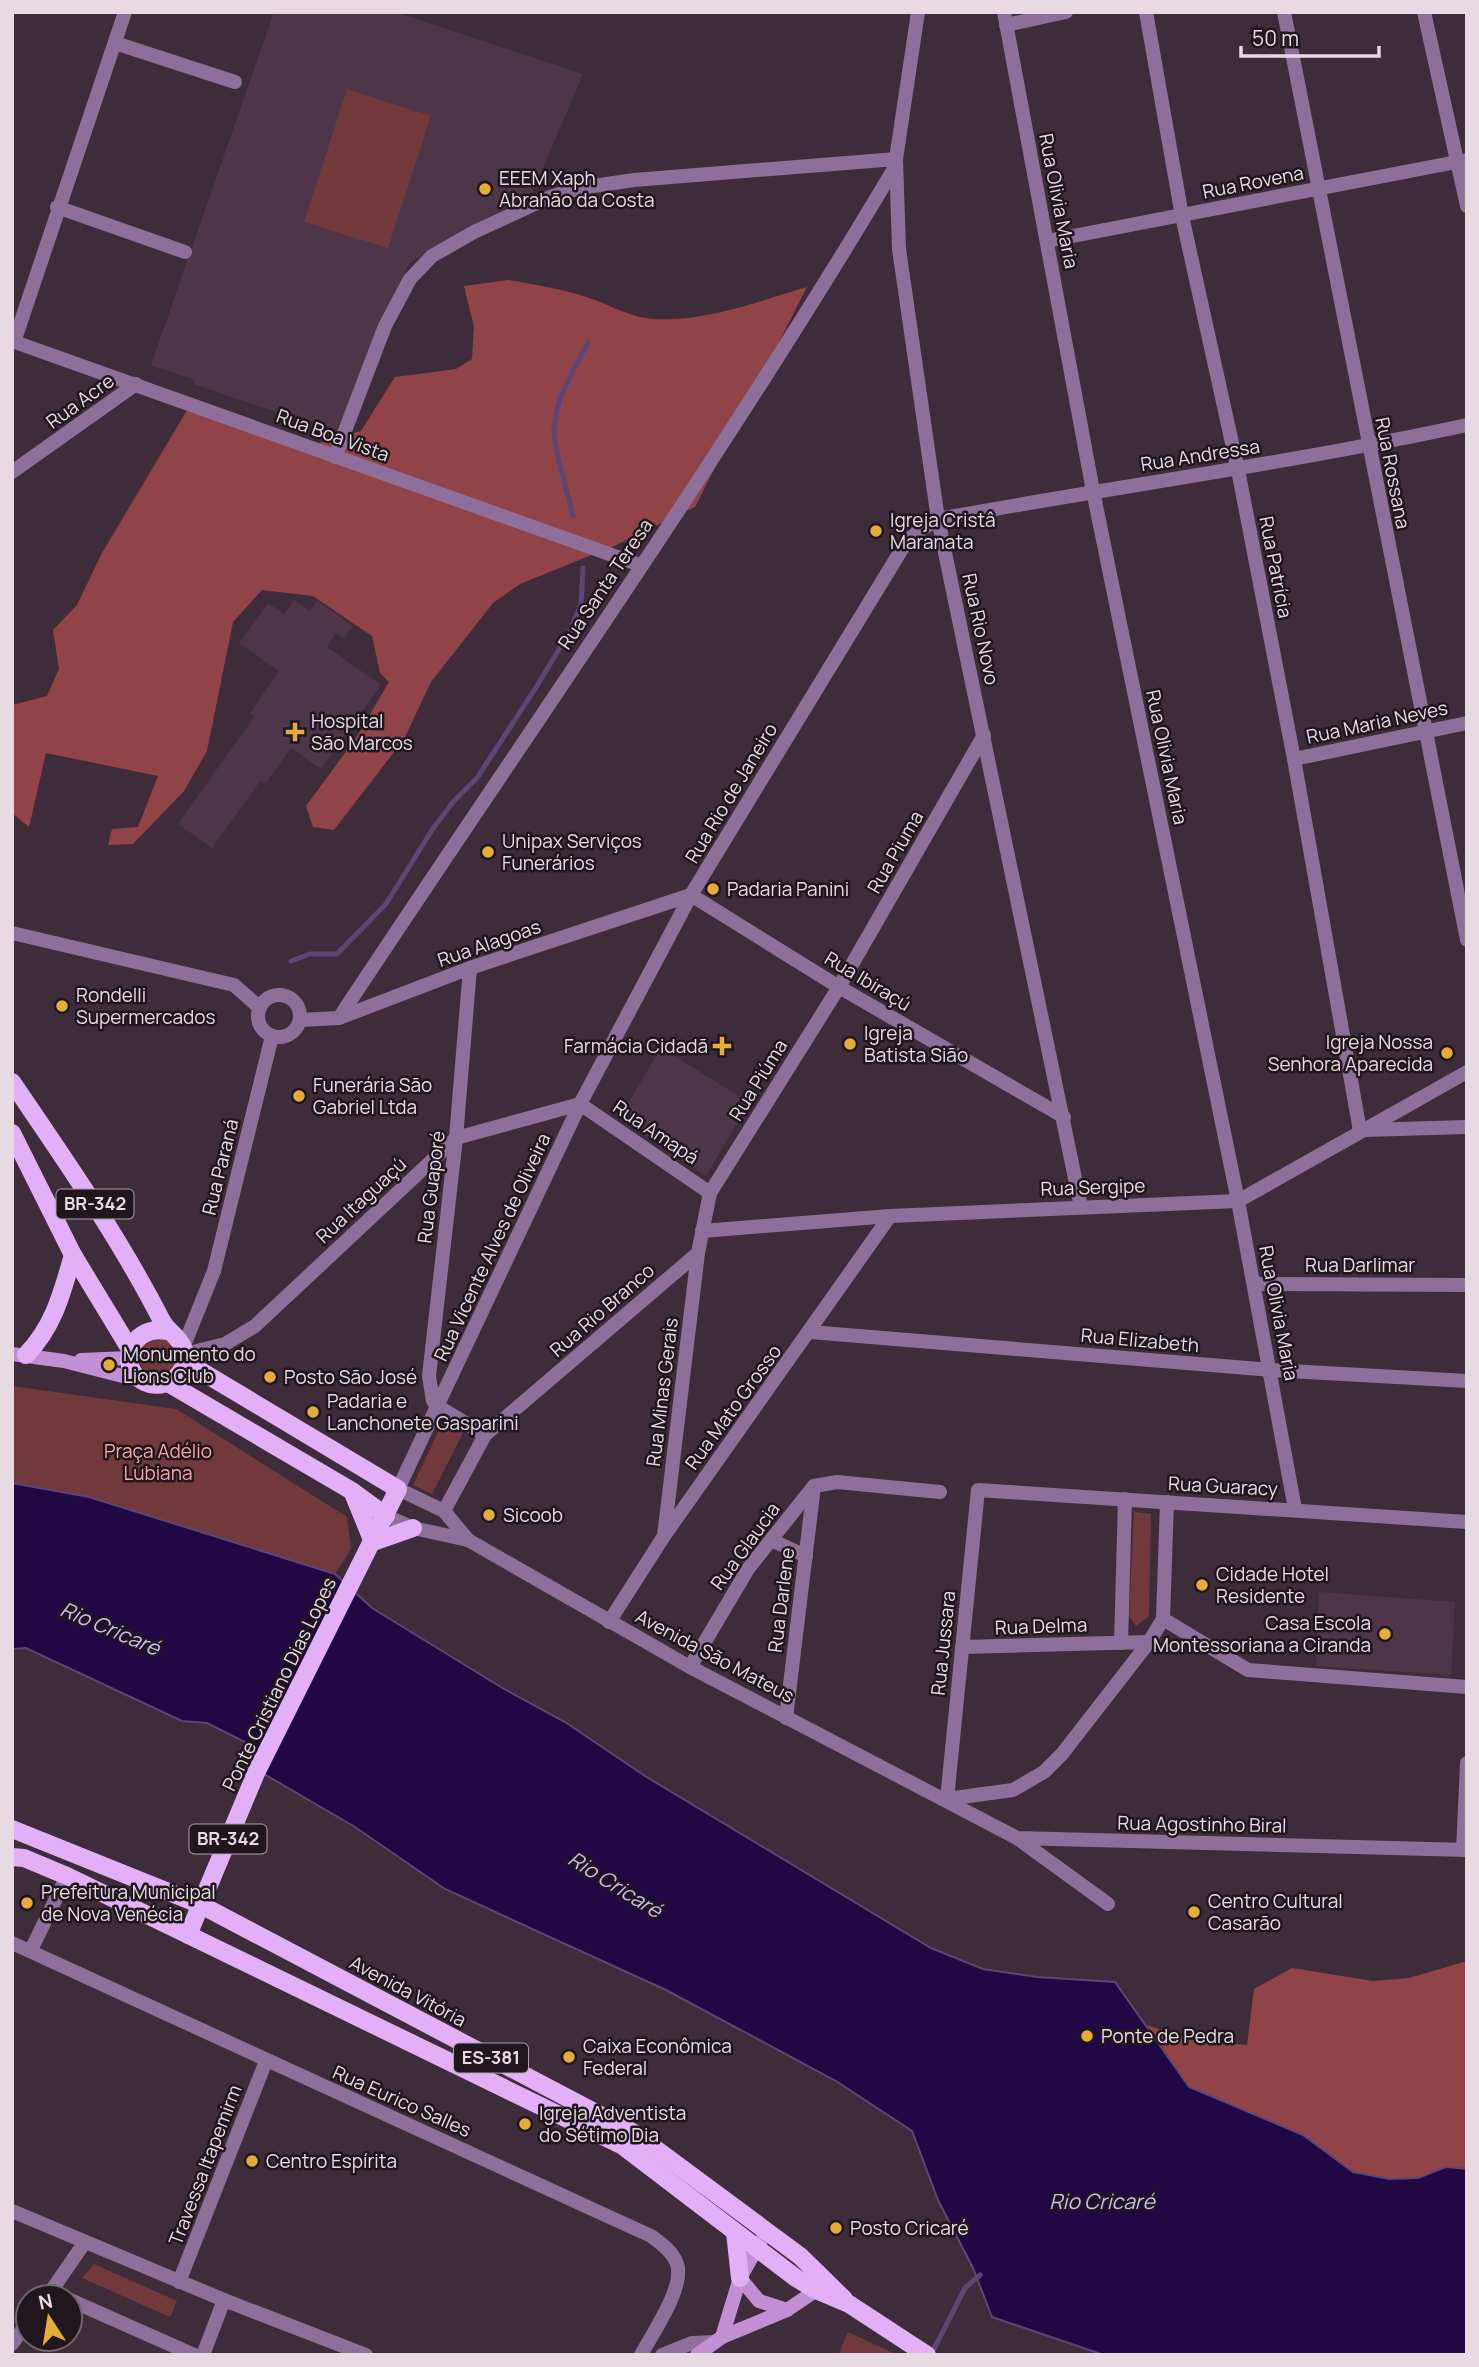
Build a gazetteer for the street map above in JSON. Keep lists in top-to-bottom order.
{
  "streets": {
    "main road": [
      "BR-342",
      "Avenida São Mateus",
      "Ponte Cristiano Dias Lopes",
      "Avenida Vitória",
      "ES-381"
    ],
    "street": [
      "Rua Rovena",
      "Rua Olivia Maria",
      "Rua Acre",
      "Rua Boa Vista",
      "Rua Andressa",
      "Rua Rossana",
      "Rua Patrícia",
      "Rua Santa Teresa",
      "Rua Rio Novo",
      "Rua Maria Neves",
      "Rua Rio de Janeiro",
      "Rua Piuma",
      "Rua Alagoas",
      "Rua Ibiraçú",
      "Rua Piúma",
      "Rua Amapá",
      "Rua Paraná",
      "Rua Guaporé",
      "Rua Sergipe",
      "Rua Itaguaçú",
      "Rua Vicente Alves de Oliveira",
      "Rua Darlimar",
      "Rua Rio Branco",
      "Rua Elizabeth",
      "Rua Minas Gerais",
      "Rua Mato Grosso",
      "Rua Guaracy",
      "Rua Glaucia",
      "Rua Darlene",
      "Rua Delma",
      "Rua Jussara",
      "Rua Agostinho Biral",
      "Rua Eurico Salles",
      "Travessa Itapemirm"
    ]
  },
  "crossings": [
    ["Rua Rovena", "Rua Olivia Maria"],
    ["Rua Rovena", "Rua Rossana"],
    ["Rua Rovena", "Rua Patrícia"],
    ["Rua Olivia Maria", "Rua Andressa"],
    ["Rua Olivia Maria", "Rua Sergipe"],
    ["Rua Olivia Maria", "Rua Darlimar"],
    ["Rua Olivia Maria", "Rua Elizabeth"],
    ["Rua Olivia Maria", "Rua Guaracy"],
    ["Rua Acre", "Rua Boa Vista"],
    ["Rua Boa Vista", "Rua Santa Teresa"],
    ["Rua Andressa", "Rua Rossana"],
    ["Rua Andressa", "Rua Patrícia"],
    ["Rua Andressa", "Rua Rio Novo"],
    ["Rua Andressa", "Rua Rio de Janeiro"],
    ["Rua Rossana", "Rua Maria Neves"],
    ["Rua Patrícia", "Rua Maria Neves"],
    ["Rua Patrícia", "Rua Sergipe"],
    ["Rua Santa Teresa", "Rua Rio Novo"],
    ["Rua Santa Teresa", "Rua Alagoas"],
    ["Rua Rio Novo", "Rua Rio de Janeiro"],
    ["Rua Rio Novo", "Rua Piuma"],
    ["Rua Rio Novo", "Rua Ibiraçú"],
    ["Rua Rio Novo", "Rua Sergipe"],
    ["Rua Rio de Janeiro", "Rua Alagoas"],
    ["Rua Rio de Janeiro", "Rua Ibiraçú"],
    ["Rua Rio de Janeiro", "Rua Amapá"],
    ["Rua Rio de Janeiro", "Rua Itaguaçú"],
    ["Rua Rio de Janeiro", "Rua Vicente Alves de Oliveira"],
    ["Rua Piuma", "Rua Ibiraçú"],
    ["Rua Piuma", "Rua Piúma"],
    ["Rua Alagoas", "Rua Ibiraçú"],
    ["Rua Alagoas", "Rua Paraná"],
    ["Rua Alagoas", "Rua Guaporé"],
    ["Rua Ibiraçú", "Rua Piúma"],
    ["Rua Piúma", "Rua Amapá"],
    ["Rua Amapá", "Rua Itaguaçú"],
    ["Rua Amapá", "Rua Vicente Alves de Oliveira"],
    ["Rua Paraná", "Rua Itaguaçú"],
    ["Rua Paraná", "BR-342"],
    ["Rua Paraná", "Avenida São Mateus"],
    ["Rua Guaporé", "Rua Itaguaçú"],
    ["Rua Guaporé", "Rua Vicente Alves de Oliveira"],
    ["Rua Sergipe", "Rua Mato Grosso"],
    ["Rua Itaguaçú", "BR-342"],
    ["Rua Itaguaçú", "Rua Vicente Alves de Oliveira"],
    ["Rua Itaguaçú", "Avenida São Mateus"],
    ["BR-342", "Rua Vicente Alves de Oliveira"],
    ["BR-342", "Avenida São Mateus"],
    ["BR-342", "Ponte Cristiano Dias Lopes"],
    ["Rua Vicente Alves de Oliveira", "Avenida São Mateus"],
    ["Rua Rio Branco", "Rua Minas Gerais"],
    ["Rua Elizabeth", "Rua Mato Grosso"],
    ["Rua Minas Gerais", "Rua Mato Grosso"],
    ["Rua Mato Grosso", "Avenida São Mateus"],
    ["Rua Guaracy", "Rua Jussara"],
    ["Rua Glaucia", "Rua Darlene"],
    ["Rua Glaucia", "Avenida São Mateus"],
    ["Rua Darlene", "Avenida São Mateus"],
    ["Rua Delma", "Rua Jussara"],
    ["Rua Jussara", "Avenida São Mateus"],
    ["Rua Jussara", "Rua Agostinho Biral"],
    ["Avenida São Mateus", "Rua Agostinho Biral"],
    ["Ponte Cristiano Dias Lopes", "Avenida Vitória"],
    ["Ponte Cristiano Dias Lopes", "ES-381"],
    ["Avenida Vitória", "ES-381"],
    ["Rua Eurico Salles", "Travessa Itapemirm"]
  ],
  "water": ["Rio Cricaré"],
  "parks": ["Praça Adélio Lubiana"],
  "places": {
    "other": [
      "EEEM Xaph Abrahão da Costa",
      "Igreja Cristâ Maranata",
      "Unipax Serviços Funerários",
      "Padaria Panini",
      "Rondelli Supermercados",
      "Igreja Batista Sião",
      "Igreja Nossa Senhora Aparecida",
      "Funerária São Gabriel Ltda",
      "Monumento do Lions Club",
      "Posto São José",
      "Padaria e Lanchonete Gasparini",
      "Sicoob",
      "Cidade Hotel Residente",
      "Casa Escola Montessoriana a Ciranda",
      "Prefeitura Municipal de Nova Venécia",
      "Centro Cultural Casarão",
      "Ponte de Pedra",
      "Caixa Econômica Federal",
      "Igreja Adventista do Sétimo Dia",
      "Centro Espírita",
      "Posto Cricaré"
    ],
    "health": ["Hospital São Marcos", "Farmácia Cidadã"]
  },
  "scale_bar": "50 m",
  "north": "top"
}
